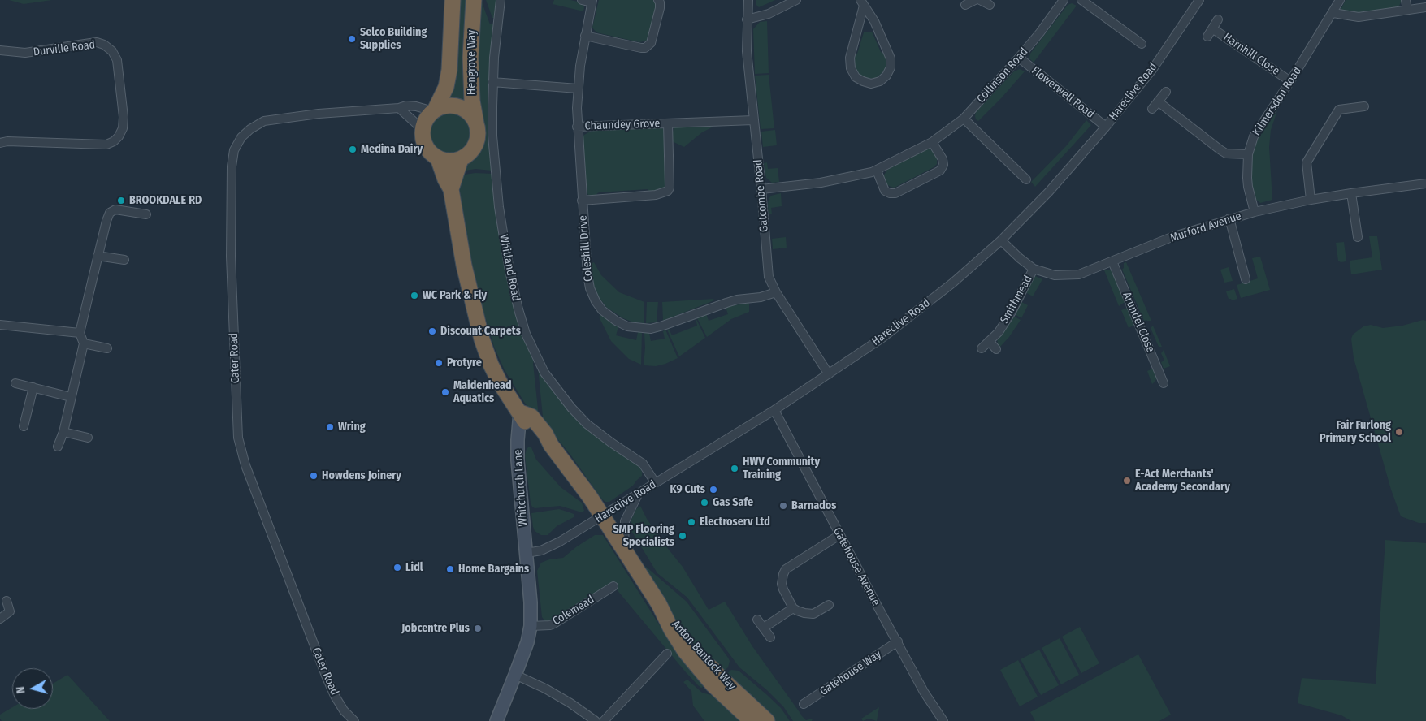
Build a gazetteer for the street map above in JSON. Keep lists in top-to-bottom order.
{
  "streets": {
    "highway": ["Hengrove Way", "Anton Bantock Way"],
    "street": [
      "Durville Road",
      "Harnhill Close",
      "Collinson Road",
      "Hareclive Road",
      "Flowerwell Road",
      "Kilmersdon Road",
      "Chaundey Grove",
      "Gatcombe Road",
      "Murford Avenue",
      "Coleshill Drive",
      "Whitland Road",
      "Smithmead",
      "Arundel Close",
      "Cater Road",
      "Whitchurch Lane",
      "Gatehouse Avenue",
      "Colemead",
      "Gatehouse Way"
    ]
  },
  "crossings": [
    ["Harnhill Close", "Kilmersdon Road"],
    ["Hengrove Way", "Cater Road"],
    ["Collinson Road", "Flowerwell Road"],
    ["Collinson Road", "Gatcombe Road"],
    ["Hareclive Road", "Flowerwell Road"],
    ["Hareclive Road", "Gatcombe Road"],
    ["Hareclive Road", "Murford Avenue"],
    ["Hareclive Road", "Whitland Road"],
    ["Hareclive Road", "Whitchurch Lane"],
    ["Hareclive Road", "Gatehouse Avenue"],
    ["Hareclive Road", "Anton Bantock Way"],
    ["Kilmersdon Road", "Murford Avenue"],
    ["Chaundey Grove", "Gatcombe Road"],
    ["Chaundey Grove", "Coleshill Drive"],
    ["Gatcombe Road", "Coleshill Drive"],
    ["Murford Avenue", "Smithmead"],
    ["Murford Avenue", "Arundel Close"],
    ["Whitchurch Lane", "Colemead"],
    ["Whitchurch Lane", "Anton Bantock Way"],
    ["Gatehouse Avenue", "Gatehouse Way"]
  ],
  "places": [
    "Selco Building Supplies",
    "Medina Dairy",
    "BROOKDALE RD",
    "WC Park & Fly",
    "Discount Carpets",
    "Protyre",
    "Maidenhead Aquatics",
    "Wring",
    "Fair Furlong Primary School",
    "HWV Community Training",
    "Howdens Joinery",
    "E-Act Merchants' Academy Secondary",
    "K9 Cuts",
    "Gas Safe",
    "Barnados",
    "Electroserv Ltd",
    "SMP Flooring Specialists",
    "Lidl",
    "Home Bargains",
    "Jobcentre Plus"
  ],
  "north": "left"
}
